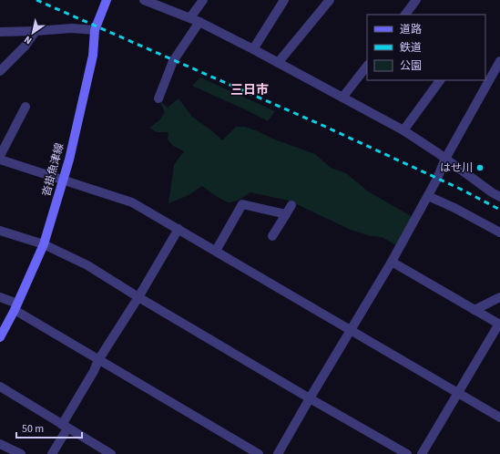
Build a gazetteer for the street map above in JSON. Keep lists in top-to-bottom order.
{
  "streets": {
    "main road": ["沓掛魚津線"]
  },
  "districts": ["三日市"],
  "places": ["はせ川"],
  "legend": ["道路", "鉄道", "公園"],
  "scale_bar": "50 m",
  "north": "bottom left"
}
